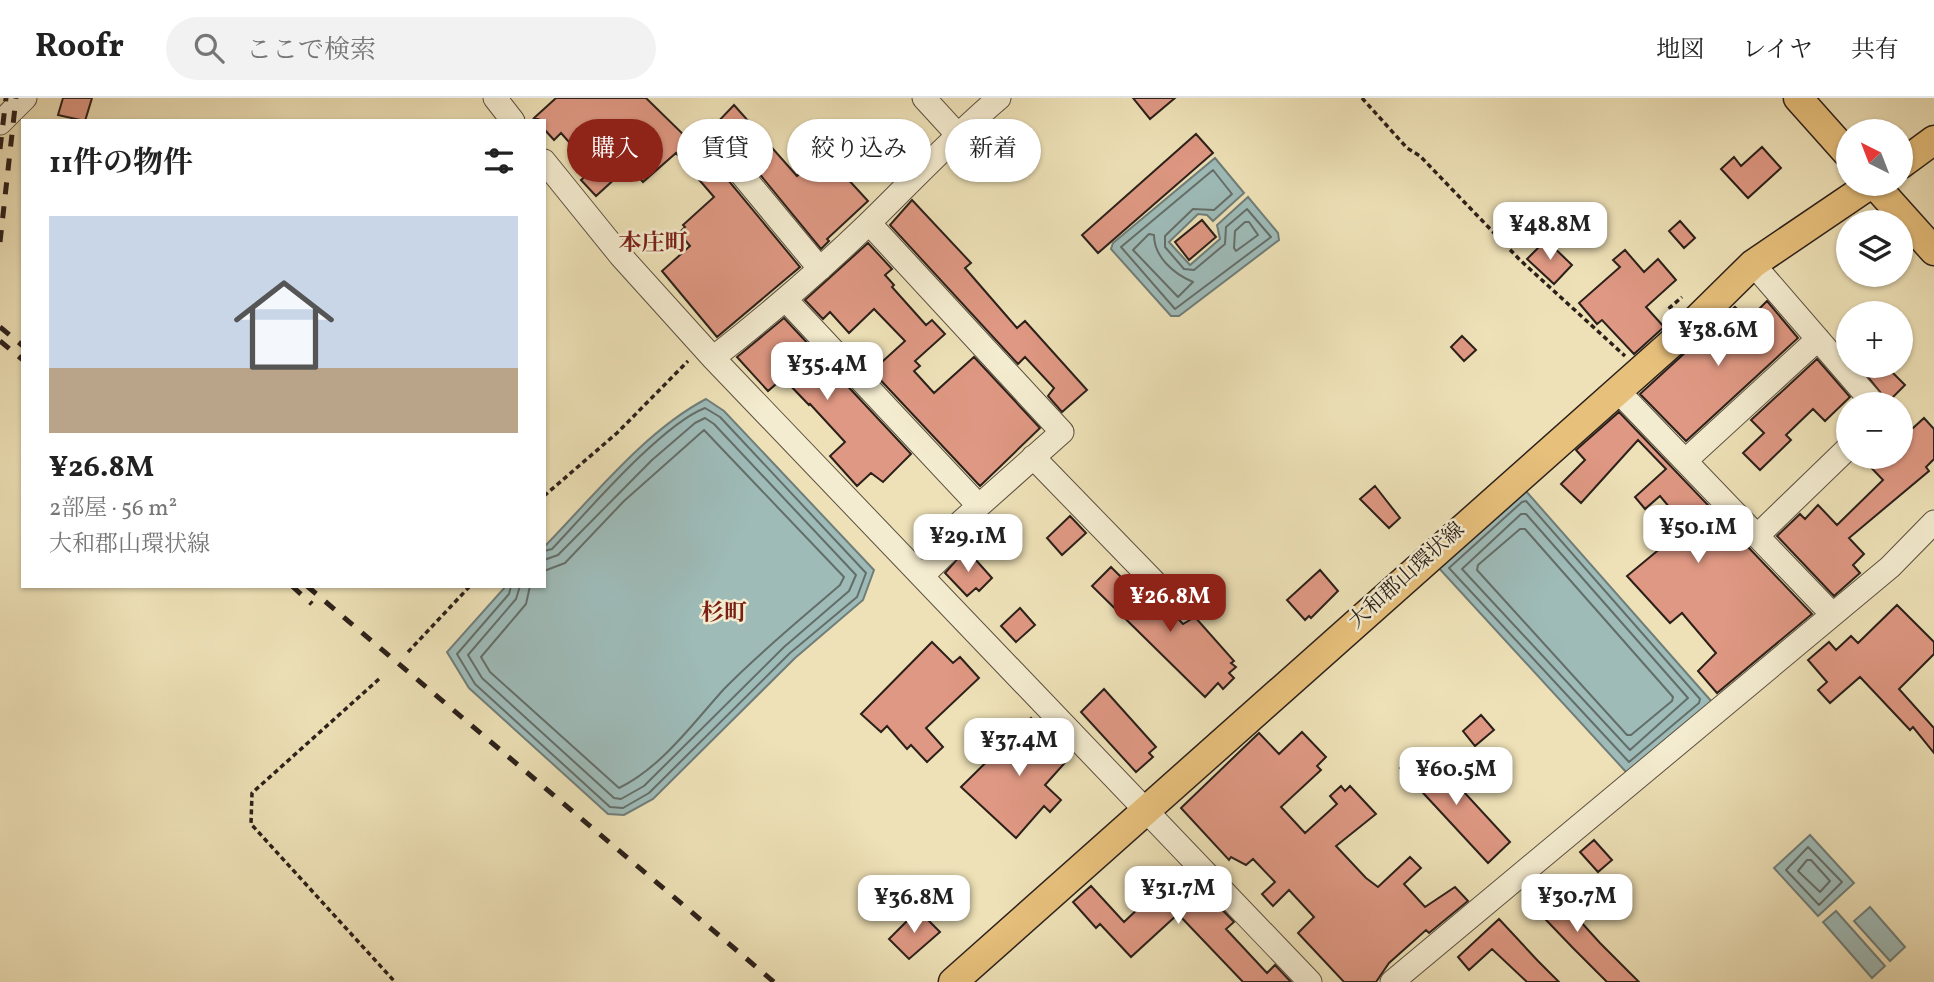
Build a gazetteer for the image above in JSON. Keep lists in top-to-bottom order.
{
  "streets": {
    "main road": ["大和郡山環状線"]
  },
  "districts": ["本庄町", "杉町"],
  "north": "top left",
  "page": {
    "header": "Roofr",
    "search": "ここで検索",
    "nav": ["地図", "レイヤ", "共有"],
    "map_buttons": ["+", "−"],
    "chip": [
      "購入",
      "賃貸",
      "絞り込み",
      "新着"
    ],
    "heading": "11件の物件",
    "price": [
      "¥48.8M",
      "¥38.6M",
      "¥35.4M",
      "¥50.1M",
      "¥29.1M",
      "¥26.8M",
      "¥37.4M",
      "¥60.5M",
      "¥31.7M",
      "¥30.7M",
      "¥36.8M"
    ],
    "list": [
      {
        "name": "¥26.8M",
        "note": "2部屋 · 56 m² · 大和郡山環状線"
      }
    ]
  }
}
